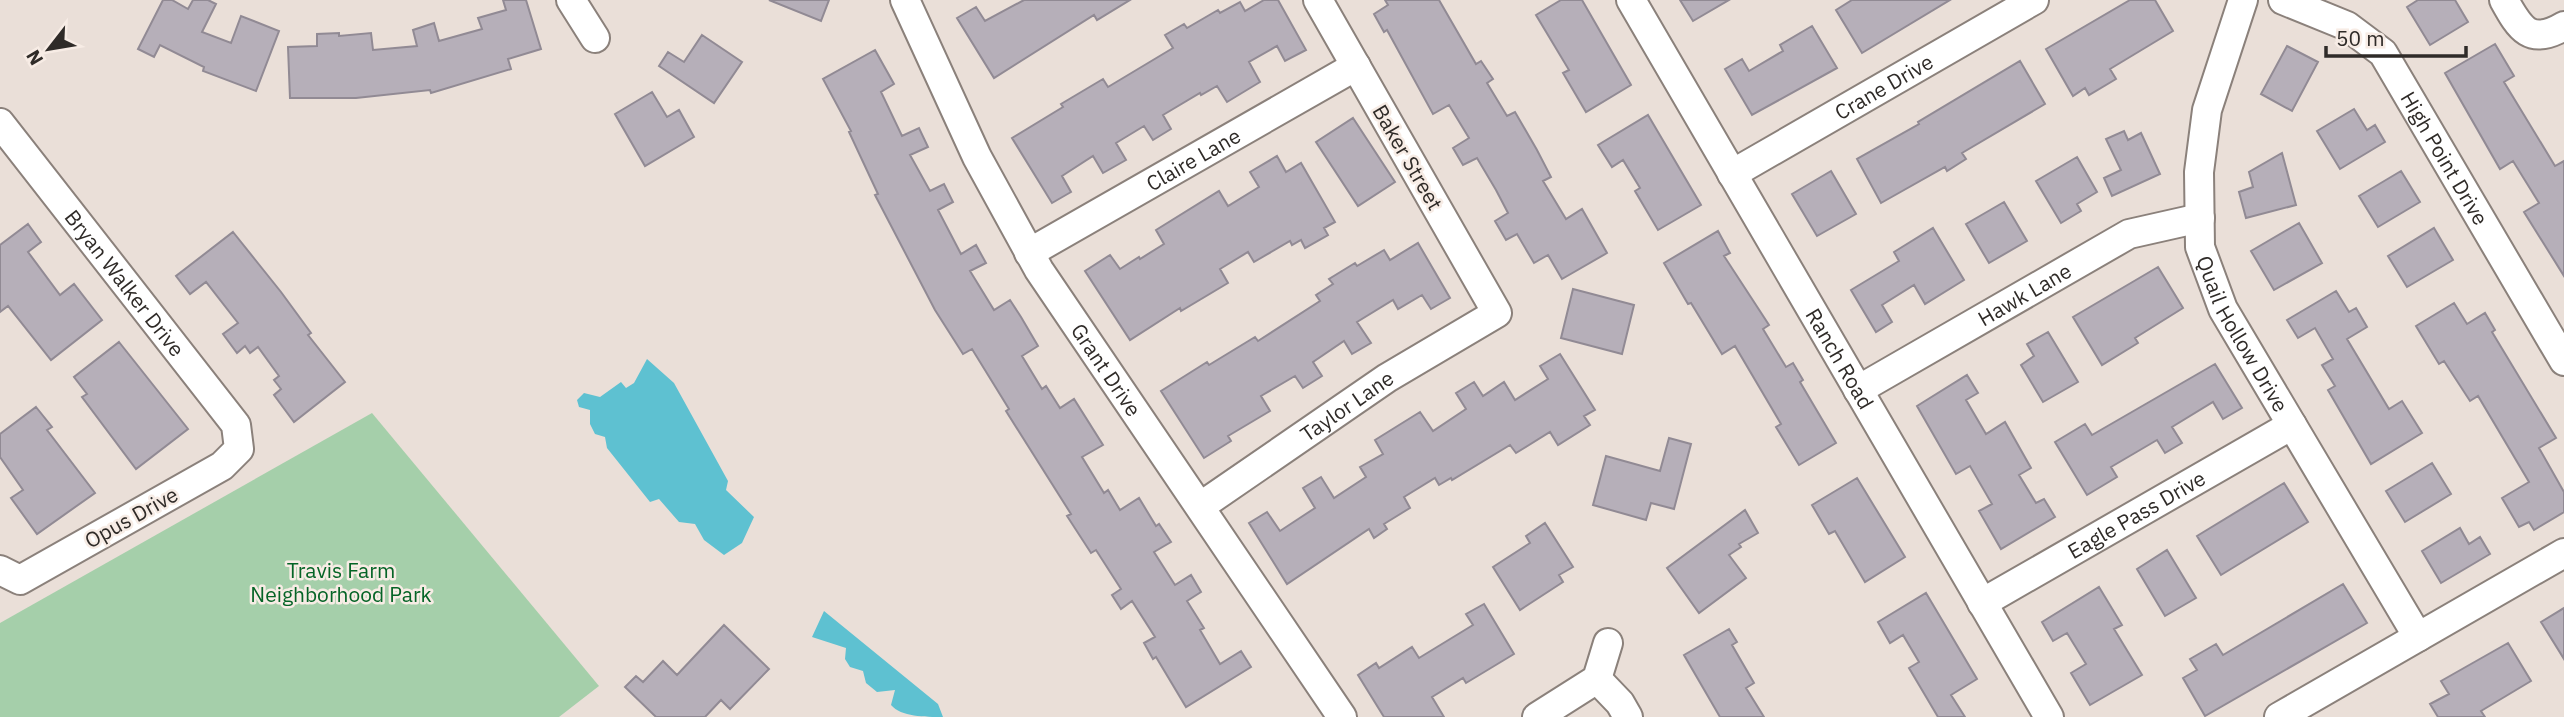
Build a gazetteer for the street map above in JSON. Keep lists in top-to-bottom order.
{
  "streets": {
    "street": [
      "Crane Drive",
      "Baker Street",
      "High Point Drive",
      "Claire Lane",
      "Bryan Walker Drive",
      "Hawk Lane",
      "Quail Hollow Drive",
      "Ranch Road",
      "Grant Drive",
      "Taylor Lane",
      "Eagle Pass Drive",
      "Opus Drive"
    ]
  },
  "crossings": [
    ["Crane Drive", "Ranch Road"],
    ["Baker Street", "Claire Lane"],
    ["Baker Street", "Taylor Lane"],
    ["Claire Lane", "Grant Drive"],
    ["Bryan Walker Drive", "Opus Drive"],
    ["Hawk Lane", "Quail Hollow Drive"],
    ["Hawk Lane", "Ranch Road"],
    ["Quail Hollow Drive", "Eagle Pass Drive"],
    ["Ranch Road", "Eagle Pass Drive"],
    ["Grant Drive", "Taylor Lane"]
  ],
  "parks": ["Travis Farm Neighborhood Park"],
  "scale_bar": "50 m",
  "north": "bottom left"
}
